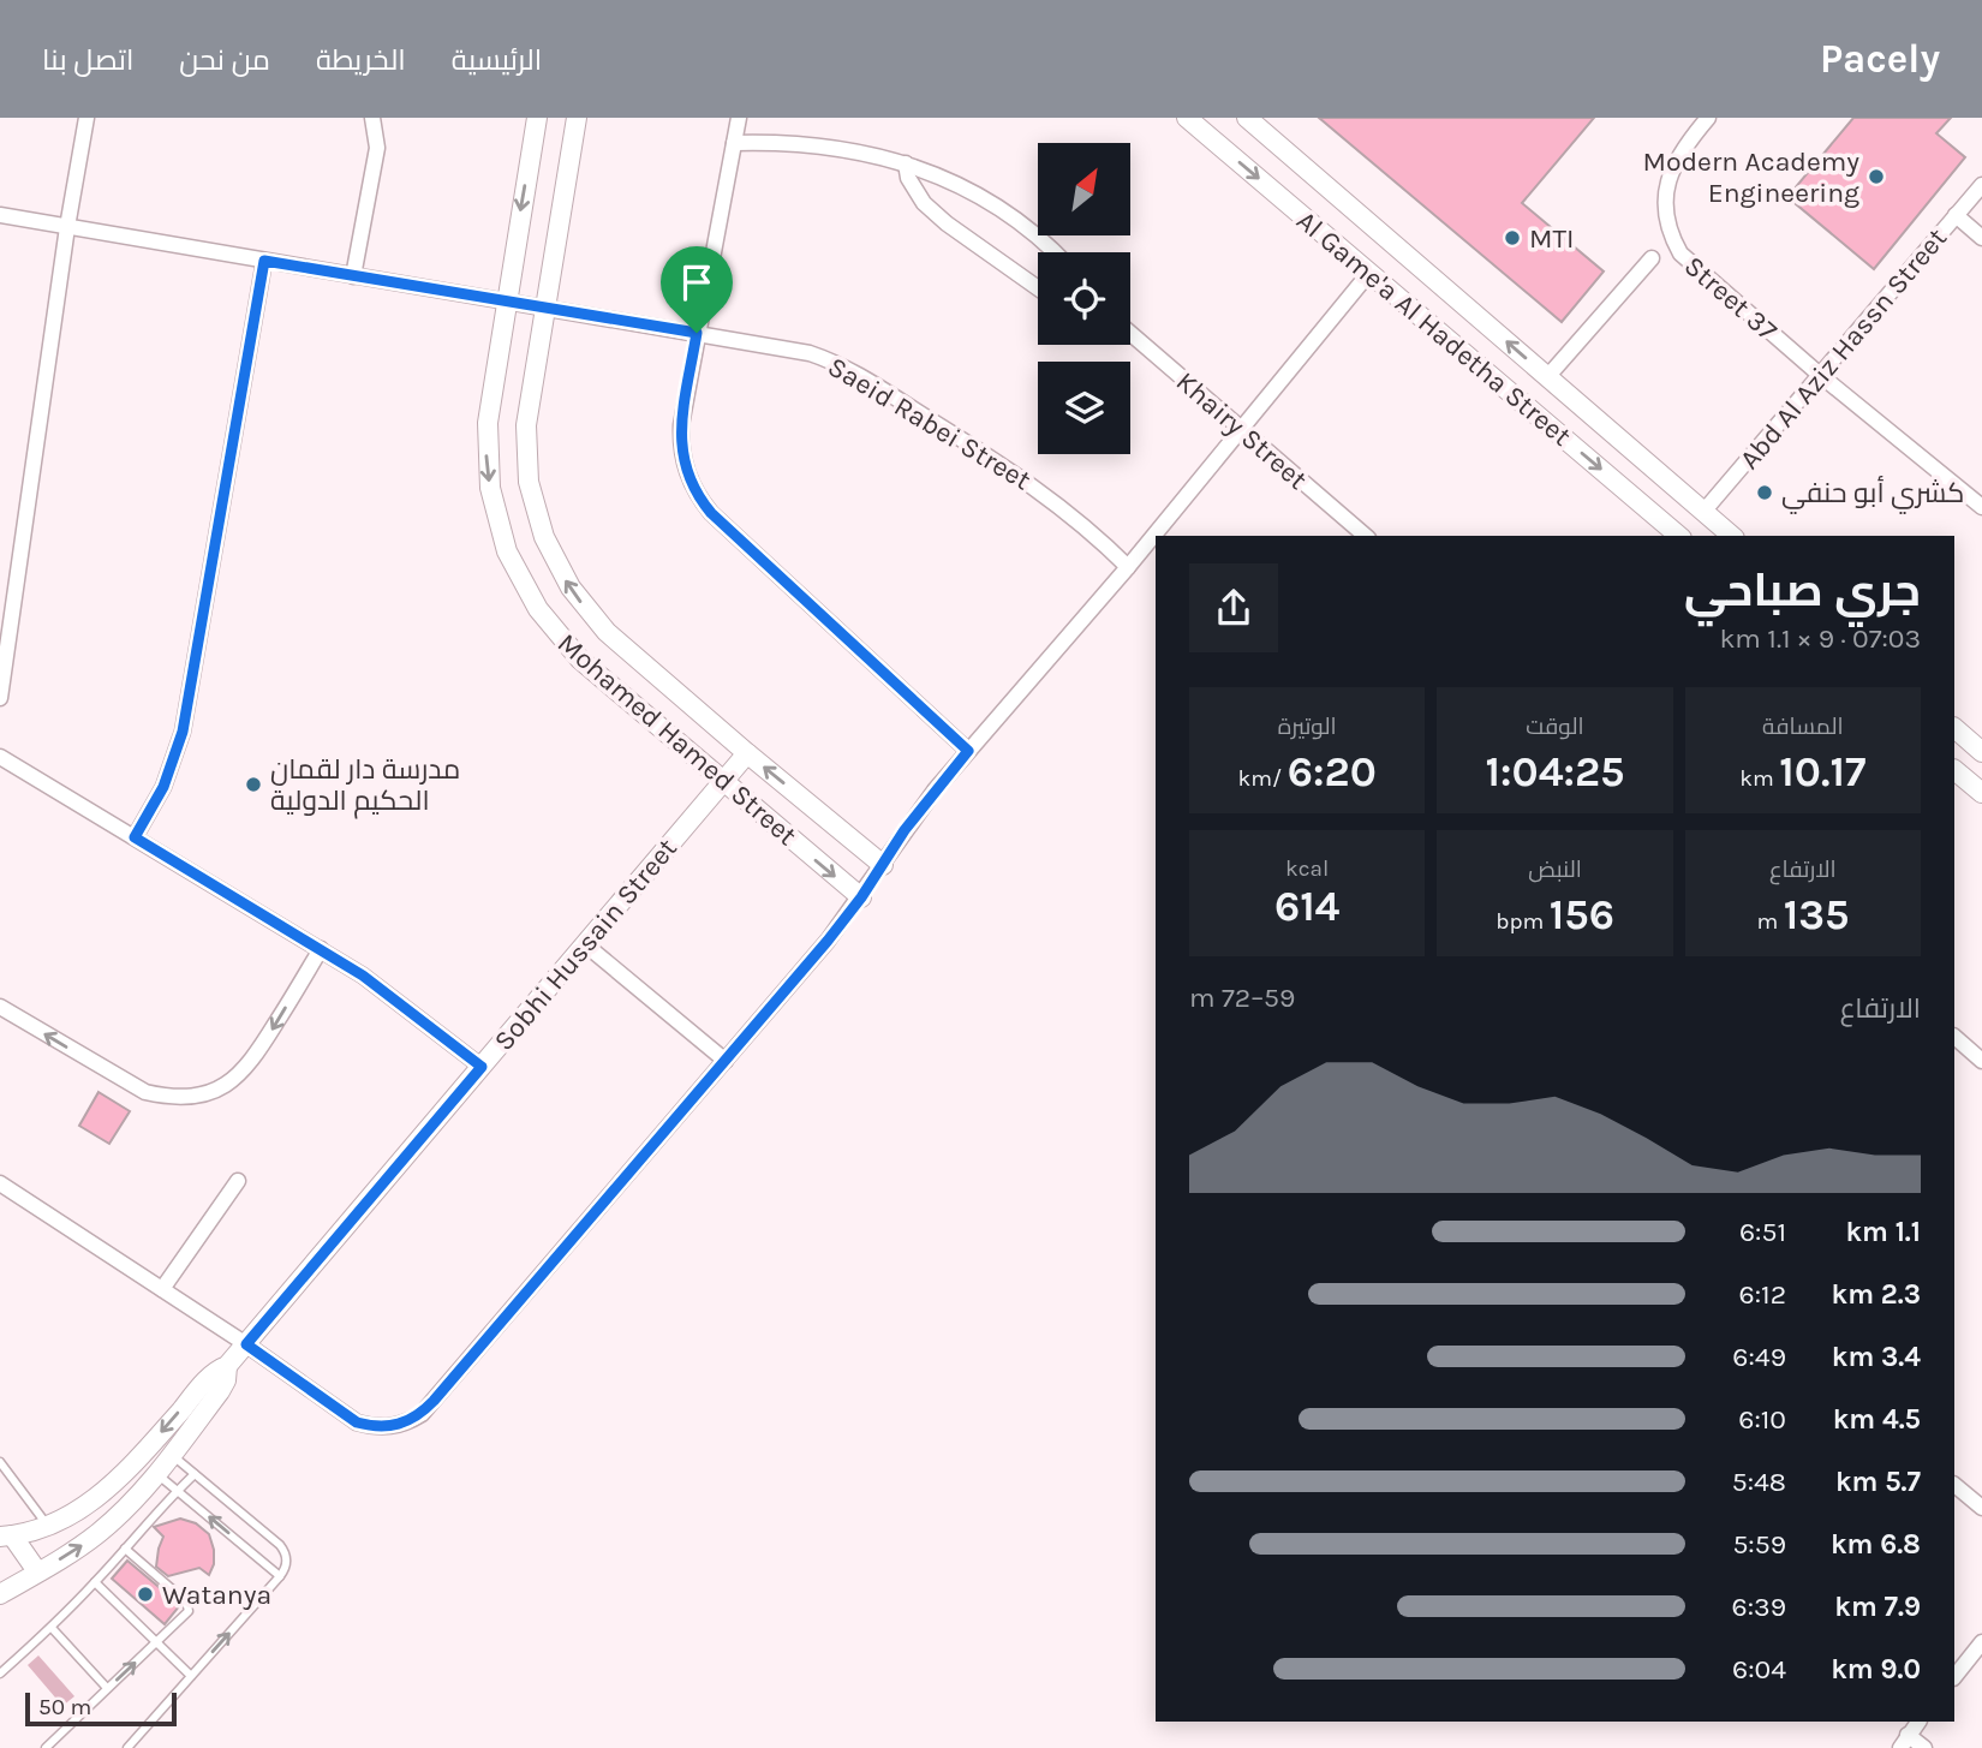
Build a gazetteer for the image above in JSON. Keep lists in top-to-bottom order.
{
  "streets": {
    "street": [
      "Street 37",
      "Al Game'a Al Hadetha Street",
      "Abd Al Aziz Hassn Street",
      "Saeid Rabei Street",
      "Khairy Street",
      "Mohamed Hamed Street",
      "Sobhi Hussain Street"
    ]
  },
  "crossings": [
    ["Street 37", "Abd Al Aziz Hassn Street"],
    ["Al Game'a Al Hadetha Street", "Abd Al Aziz Hassn Street"],
    ["Saeid Rabei Street", "Mohamed Hamed Street"],
    ["Mohamed Hamed Street", "Sobhi Hussain Street"]
  ],
  "places": [
    "Modern Academy Engineering",
    "MTI",
    "كشري أبو حنفي",
    "مدرسة دار لقمان الحكيم الدولية",
    "Watanya"
  ],
  "scale_bar": "50 m",
  "north": "top right",
  "page": {
    "header": "Pacely",
    "nav": [
      "الرئيسية",
      "الخريطة",
      "من نحن",
      "اتصل بنا"
    ],
    "heading": ["جري صباحي", "07:03 · 9 × 1.1 km"],
    "stats": [
      ["المسافة", "10.17 km"],
      ["الوقت", "1:04:25"],
      ["الوتيرة", "6:20 /km"],
      ["الارتفاع", "135 m"],
      ["النبض", "156 bpm"],
      ["kcal", "614"]
    ],
    "chart": ["الارتفاع", "59–72 m"],
    "list": [
      {
        "name": "1.1 km",
        "note": "6:51"
      },
      {
        "name": "2.3 km",
        "note": "6:12"
      },
      {
        "name": "3.4 km",
        "note": "6:49"
      },
      {
        "name": "4.5 km",
        "note": "6:10"
      },
      {
        "name": "5.7 km",
        "note": "5:48"
      },
      {
        "name": "6.8 km",
        "note": "5:59"
      },
      {
        "name": "7.9 km",
        "note": "6:39"
      },
      {
        "name": "9.0 km",
        "note": "6:04"
      }
    ],
    "scale": "50 m"
  }
}
